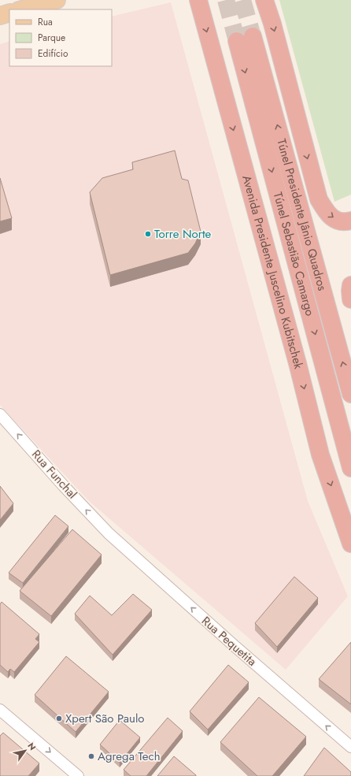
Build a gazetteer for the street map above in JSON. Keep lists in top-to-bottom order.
{
  "streets": {
    "highway": ["Túnel Presidente Jânio Quadros", "Túnel Sebastião Camargo", "Avenida Presidente Juscelino Kubitschek"],
    "street": ["Rua Funchal", "Rua Pequetita"]
  },
  "crossings": [
    ["Túnel Presidente Jânio Quadros", "Túnel Sebastião Camargo"],
    ["Rua Funchal", "Rua Pequetita"]
  ],
  "one_way": ["Rua Funchal", "Rua Pequetita"],
  "places": ["Torre Norte", "Xpert São Paulo", "Agrega Tech"],
  "legend": ["Rua", "Parque", "Edifício"],
  "north": "top right"
}
